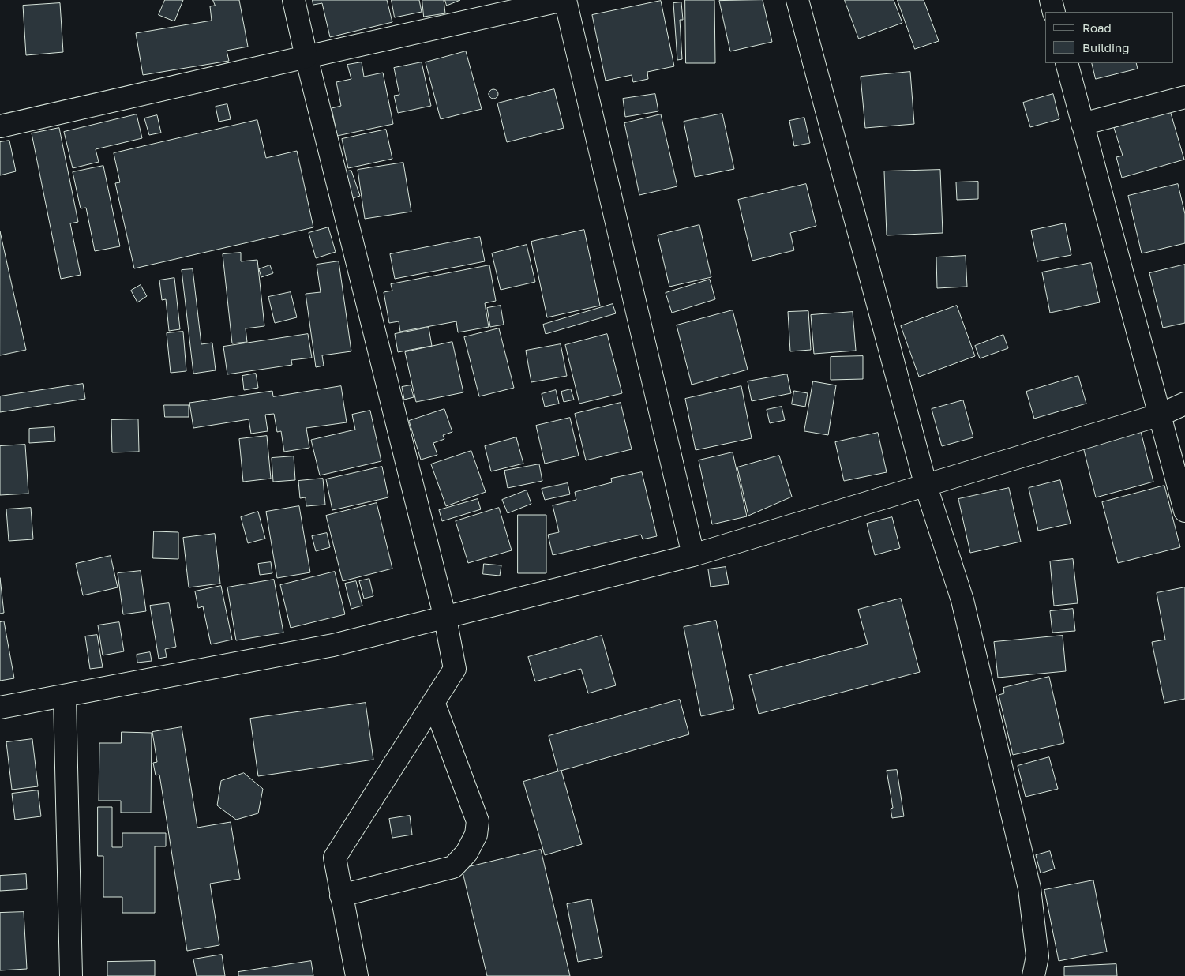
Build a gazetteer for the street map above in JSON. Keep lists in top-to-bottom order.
{
  "legend": ["Road", "Building"]
}
